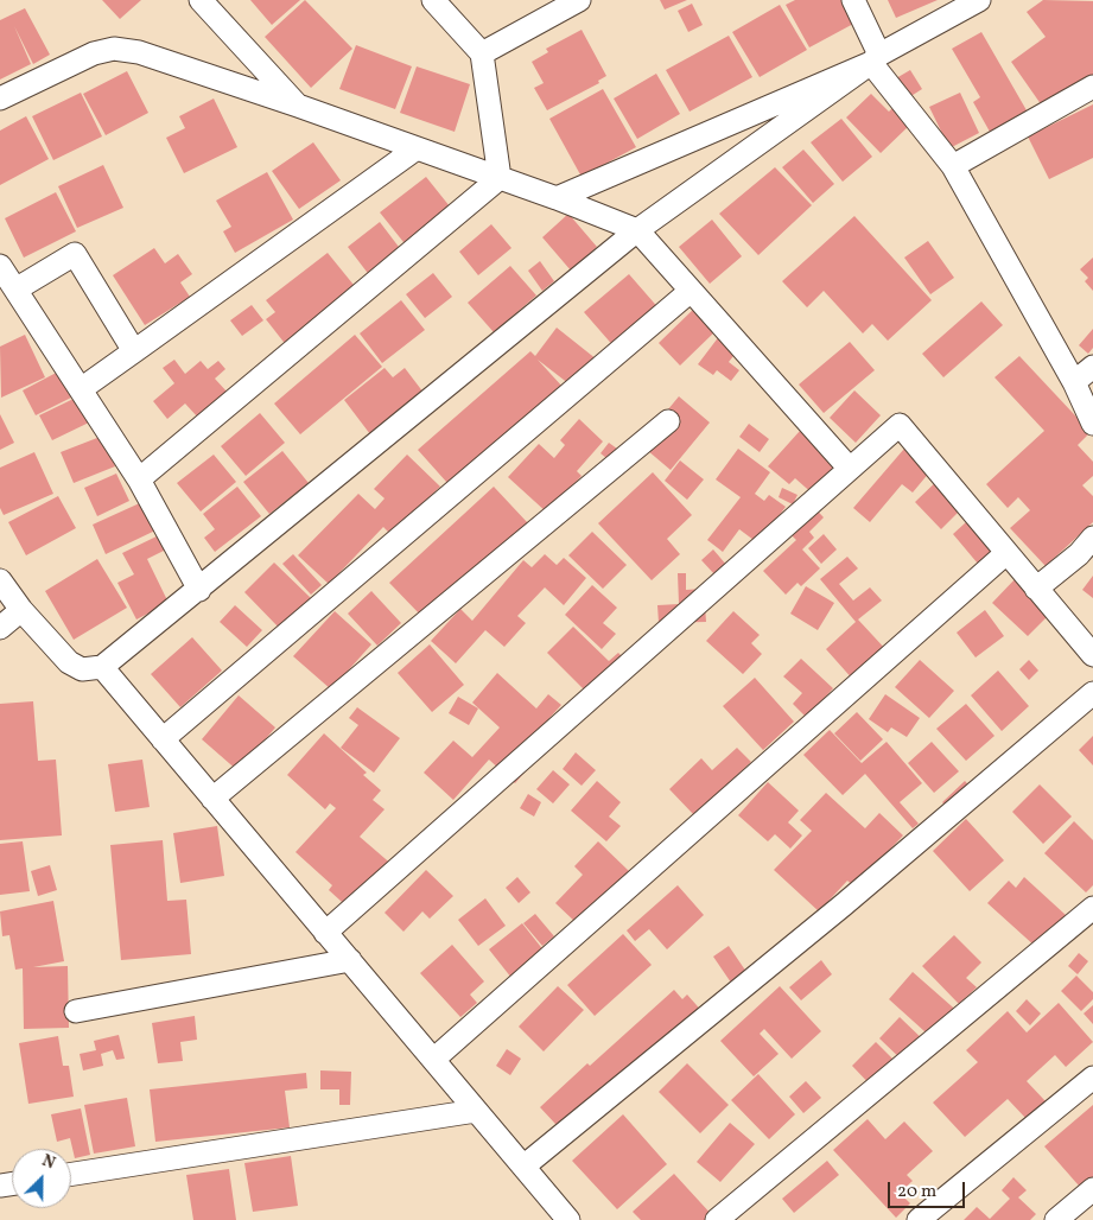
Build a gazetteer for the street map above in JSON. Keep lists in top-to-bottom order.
{
  "scale_bar": "20 m",
  "north": "top right"
}
